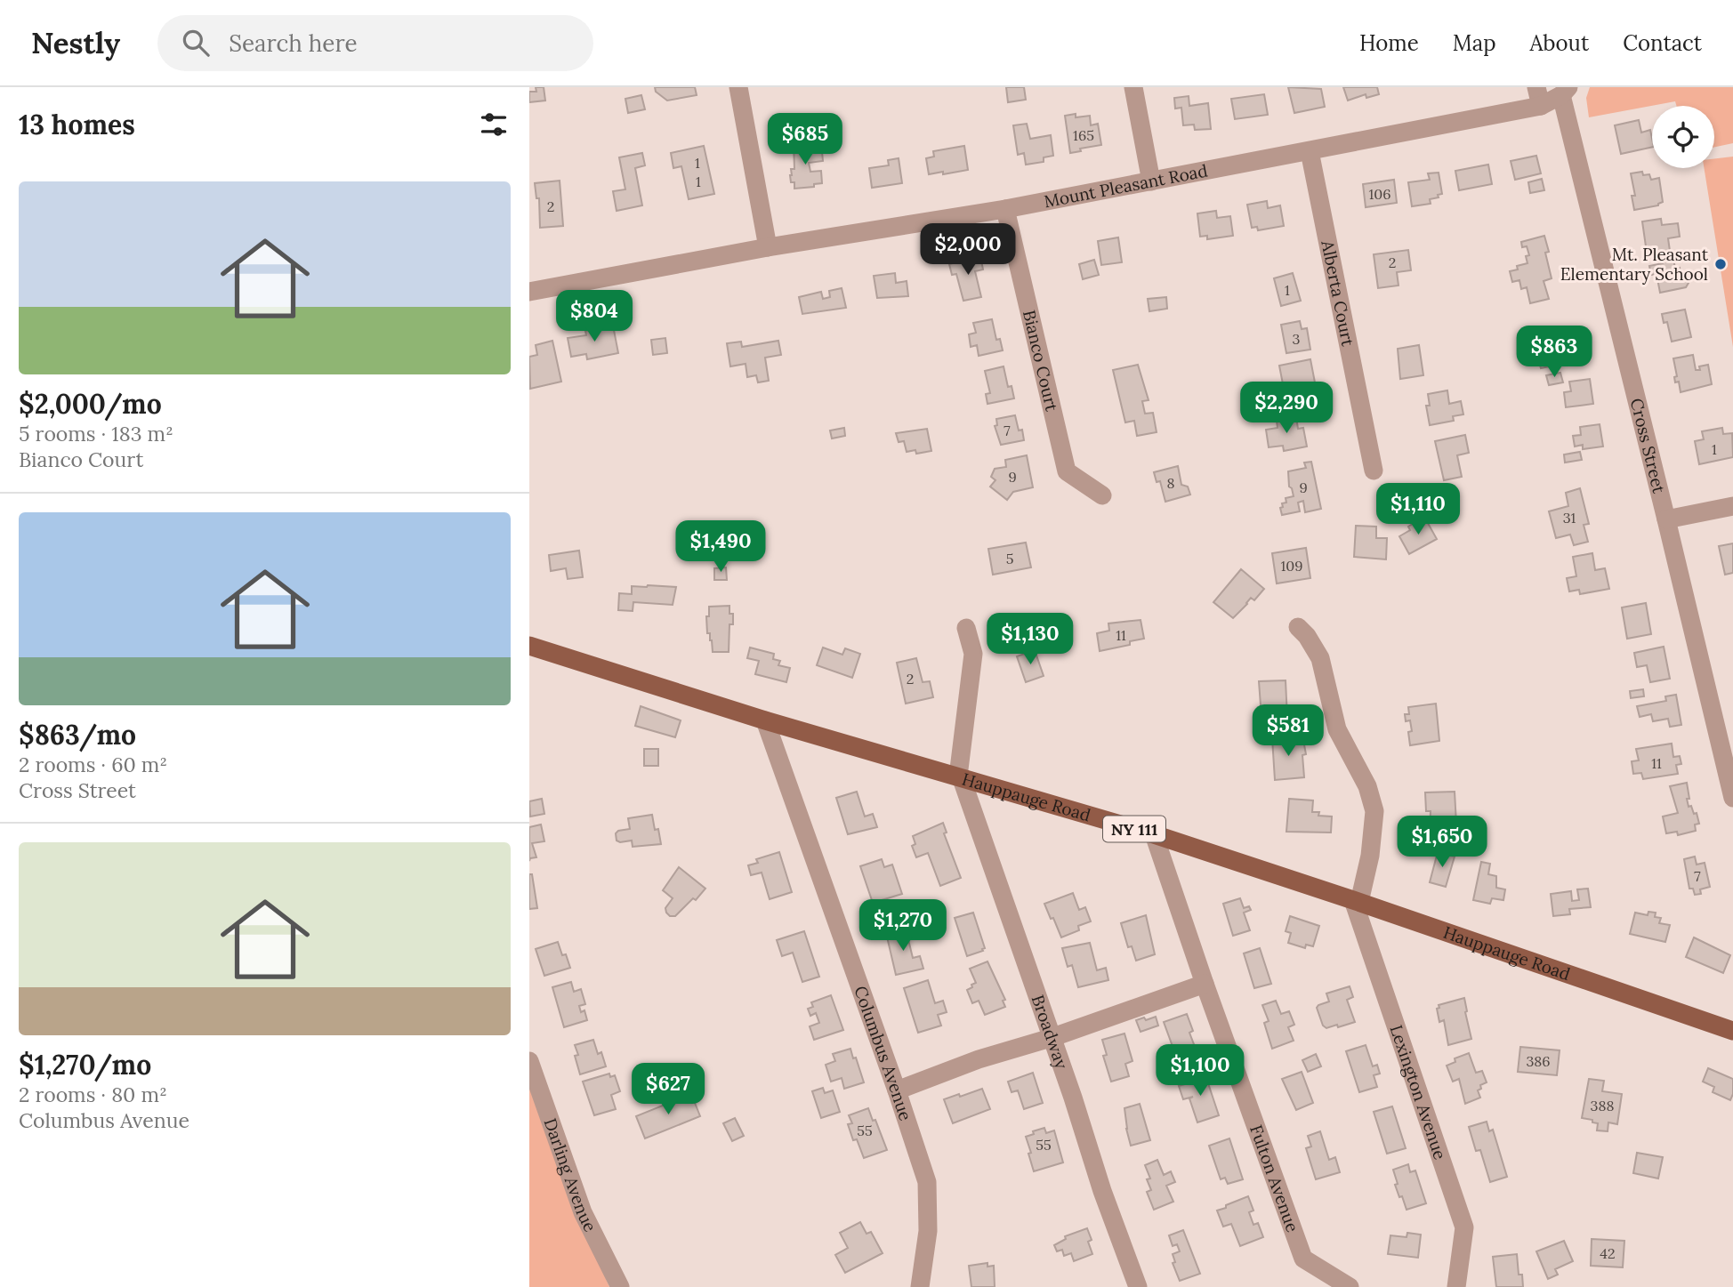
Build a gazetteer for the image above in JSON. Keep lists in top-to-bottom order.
{
  "streets": {
    "main road": ["Hauppauge Road", "NY 111"],
    "street": [
      "Mount Pleasant Road",
      "Alberta Court",
      "Bianco Court",
      "Cross Street",
      "Broadway",
      "Columbus Avenue",
      "Lexington Avenue",
      "Darling Avenue",
      "Fulton Avenue"
    ]
  },
  "crossings": [
    ["Mount Pleasant Road", "Alberta Court"],
    ["Mount Pleasant Road", "Bianco Court"],
    ["Mount Pleasant Road", "Cross Street"],
    ["Hauppauge Road", "Broadway"],
    ["Hauppauge Road", "Columbus Avenue"],
    ["Hauppauge Road", "Lexington Avenue"],
    ["Hauppauge Road", "Fulton Avenue"]
  ],
  "places": ["Mt. Pleasant Elementary School"],
  "house_numbers": [
    "165",
    "1",
    "1",
    "106",
    "2",
    "2",
    "1",
    "3",
    "7",
    "1",
    "9",
    "8",
    "9",
    "31",
    "5",
    "109",
    "11",
    "2",
    "11",
    "7",
    "386",
    "388",
    "55",
    "55",
    "42"
  ],
  "page": {
    "header": "Nestly",
    "search": "Search here",
    "nav": [
      "Home",
      "Map",
      "About",
      "Contact"
    ],
    "heading": "13 homes",
    "price": [
      "$685",
      "$2,000",
      "$804",
      "$863",
      "$2,290",
      "$1,110",
      "$1,490",
      "$1,130",
      "$581",
      "$1,650",
      "$1,270",
      "$1,100",
      "$627"
    ],
    "list": [
      {
        "name": "$2,000/mo",
        "note": "5 rooms · 183 m² · Bianco Court"
      },
      {
        "name": "$863/mo",
        "note": "2 rooms · 60 m² · Cross Street"
      },
      {
        "name": "$1,270/mo",
        "note": "2 rooms · 80 m² · Columbus Avenue"
      }
    ]
  }
}
